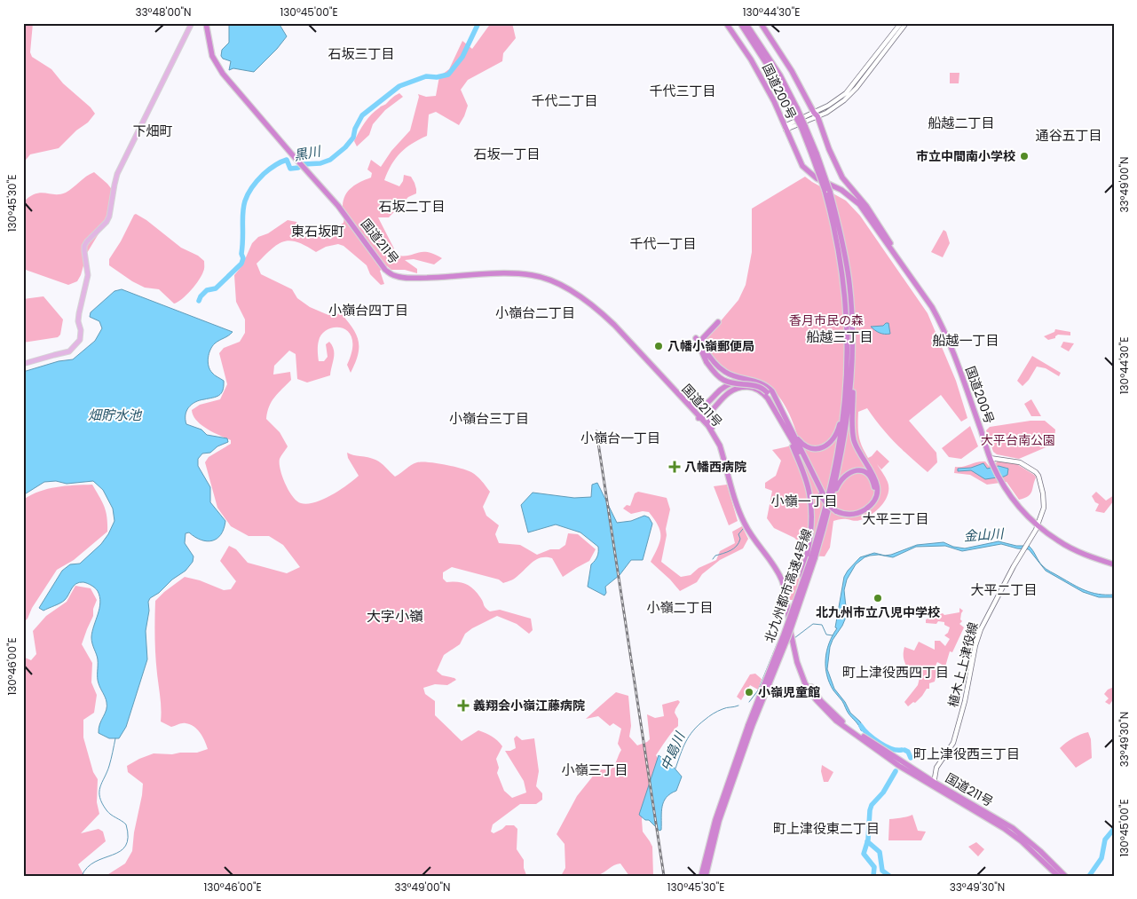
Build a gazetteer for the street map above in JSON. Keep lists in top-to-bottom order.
{
  "streets": {
    "highway": ["国道200号", "国道211号", "北九州都市高速4号線"],
    "main road": ["植木上上津役線"]
  },
  "crossings": [
    ["国道200号", "植木上上津役線"],
    ["国道211号", "植木上上津役線"]
  ],
  "districts": [
    "石坂三丁目",
    "千代三丁目",
    "千代二丁目",
    "船越二丁目",
    "下畑町",
    "通谷五丁目",
    "石坂一丁目",
    "石坂二丁目",
    "東石坂町",
    "千代一丁目",
    "小嶺台四丁目",
    "小嶺台二丁目",
    "船越三丁目",
    "船越一丁目",
    "小嶺台三丁目",
    "小嶺台一丁目",
    "小嶺一丁目",
    "大平三丁目",
    "大平二丁目",
    "小嶺二丁目",
    "大字小嶺",
    "町上津役西四丁目",
    "町上津役西三丁目",
    "小嶺三丁目",
    "町上津役東二丁目"
  ],
  "water": [
    "黒川",
    "畑貯水池",
    "金山川",
    "中島川"
  ],
  "parks": ["香月市民の森", "大平台南公園"],
  "places": {
    "other": [
      "市立中間南小学校",
      "八幡小嶺郵便局",
      "北九州市立八児中学校",
      "小嶺児童館"
    ],
    "health": ["八幡西病院", "義翔会小嶺江藤病院"]
  },
  "coordinates": [
    "33°48'00\"N",
    "130°45'00\"E",
    "130°44'30\"E",
    "33°49'00\"N",
    "130°45'30\"E",
    "130°46'00\"E",
    "33°49'30\"N"
  ]
}
